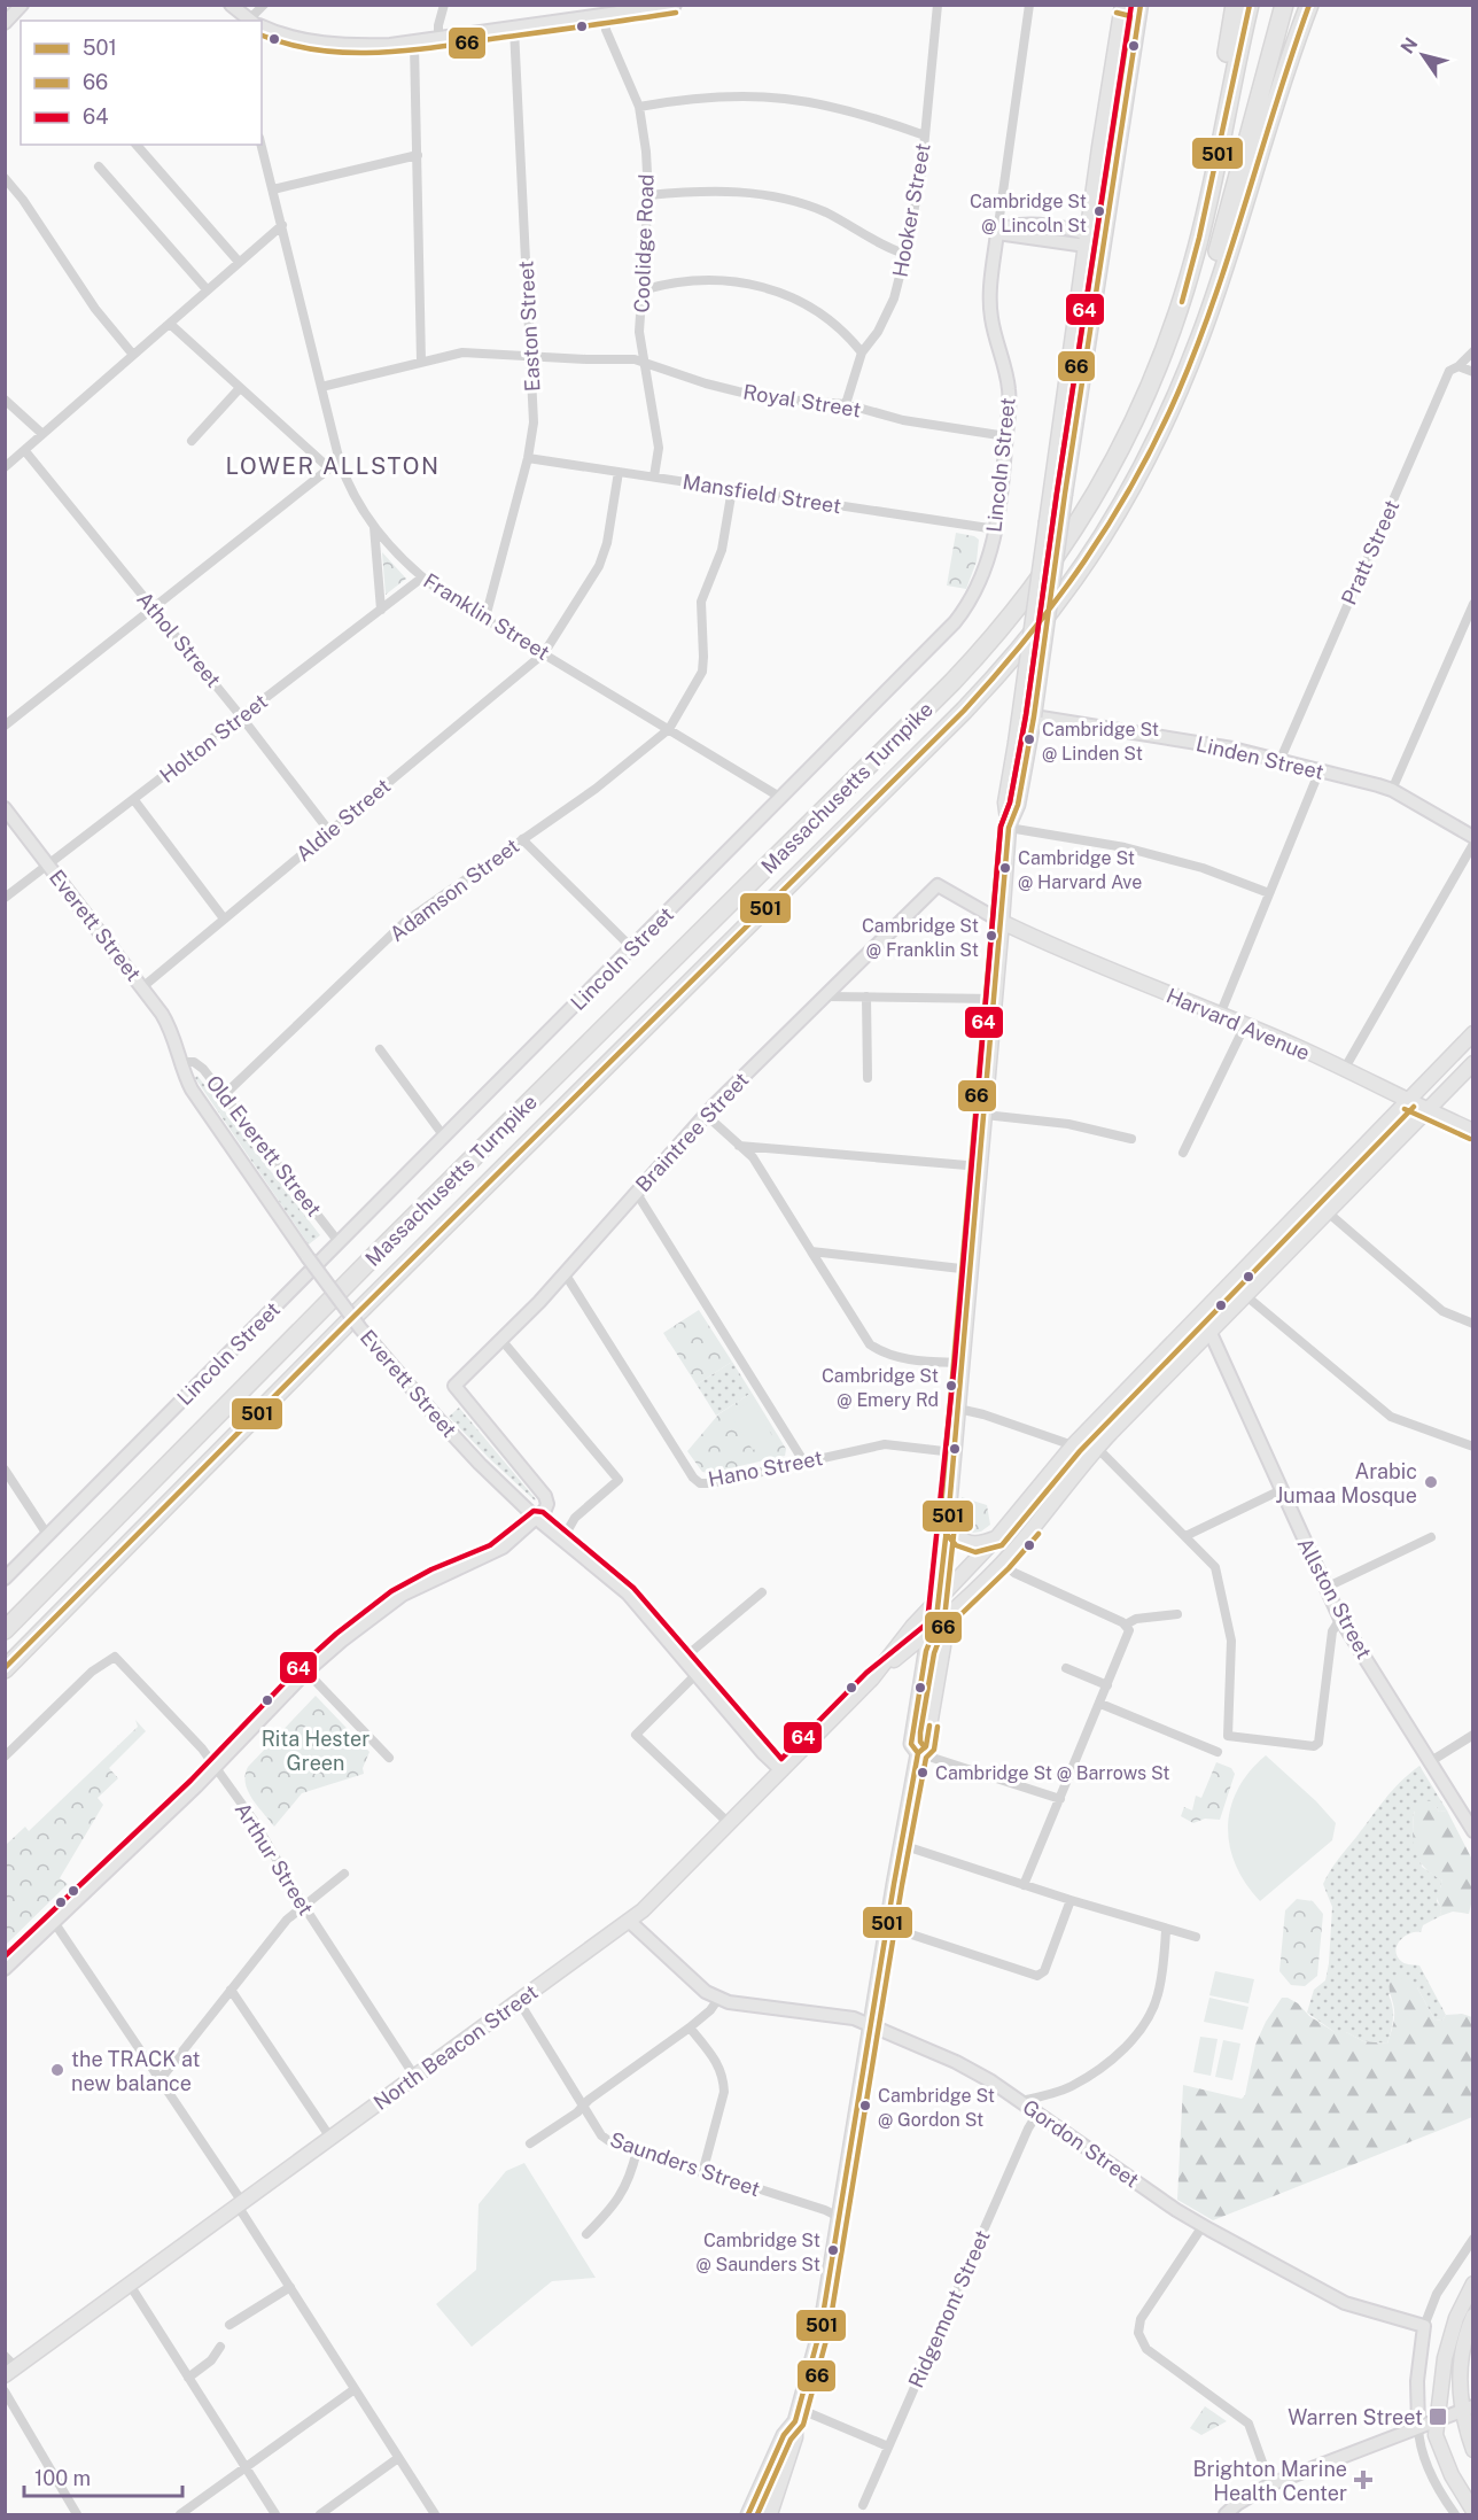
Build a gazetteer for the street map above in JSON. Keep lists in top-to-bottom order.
{
  "streets": {
    "highway": ["Massachusetts Turnpike"],
    "main road": ["Harvard Avenue", "North Beacon Street"],
    "street": [
      "Hooker Street",
      "Coolidge Road",
      "Easton Street",
      "Royal Street",
      "Lincoln Street",
      "Mansfield Street",
      "Pratt Street",
      "Franklin Street",
      "Athol Street",
      "Holton Street",
      "Linden Street",
      "Aldie Street",
      "Adamson Street",
      "Everett Street",
      "Braintree Street",
      "Old Everett Street",
      "Hano Street",
      "Allston Street",
      "Arthur Street",
      "Gordon Street",
      "Saunders Street",
      "Ridgemont Street"
    ]
  },
  "crossings": [
    ["Hooker Street", "Royal Street"],
    ["Coolidge Road", "Royal Street"],
    ["Coolidge Road", "Mansfield Street"],
    ["Easton Street", "Royal Street"],
    ["Easton Street", "Mansfield Street"],
    ["Easton Street", "Franklin Street"],
    ["Royal Street", "Lincoln Street"],
    ["Royal Street", "Franklin Street"],
    ["Lincoln Street", "Mansfield Street"],
    ["Lincoln Street", "Franklin Street"],
    ["Lincoln Street", "Old Everett Street"],
    ["Mansfield Street", "Aldie Street"],
    ["Mansfield Street", "Adamson Street"],
    ["Pratt Street", "Linden Street"],
    ["Franklin Street", "Holton Street"],
    ["Franklin Street", "Aldie Street"],
    ["Franklin Street", "Adamson Street"],
    ["Athol Street", "Holton Street"],
    ["Athol Street", "Aldie Street"],
    ["Holton Street", "Everett Street"],
    ["Aldie Street", "Everett Street"],
    ["Adamson Street", "Old Everett Street"],
    ["Everett Street", "Braintree Street"],
    ["Everett Street", "Old Everett Street"],
    ["Everett Street", "North Beacon Street"],
    ["Harvard Avenue", "Braintree Street"],
    ["Harvard Avenue", "North Beacon Street"],
    ["Braintree Street", "Hano Street"],
    ["Allston Street", "North Beacon Street"],
    ["Arthur Street", "North Beacon Street"],
    ["North Beacon Street", "Gordon Street"],
    ["North Beacon Street", "Saunders Street"],
    ["Gordon Street", "Ridgemont Street"]
  ],
  "districts": ["LOWER ALLSTON"],
  "parks": ["Rita Hester Green"],
  "places": {
    "other": [
      "Cambridge St @ Lincoln St",
      "Cambridge St @ Linden St",
      "Cambridge St @ Harvard Ave",
      "Cambridge St @ Franklin St",
      "Cambridge St @ Emery Rd",
      "Arabic Jumaa Mosque",
      "Cambridge St @ Barrows St",
      "the TRACK at new balance",
      "Cambridge St @ Gordon St",
      "Cambridge St @ Saunders St"
    ],
    "transit": ["Warren Street"],
    "health": ["Brighton Marine Health Center"]
  },
  "lines": ["transit line 501", "transit line 64", "transit line 66"],
  "legend": ["501", "66", "64"],
  "scale_bar": "100 m",
  "north": "top left"
}
